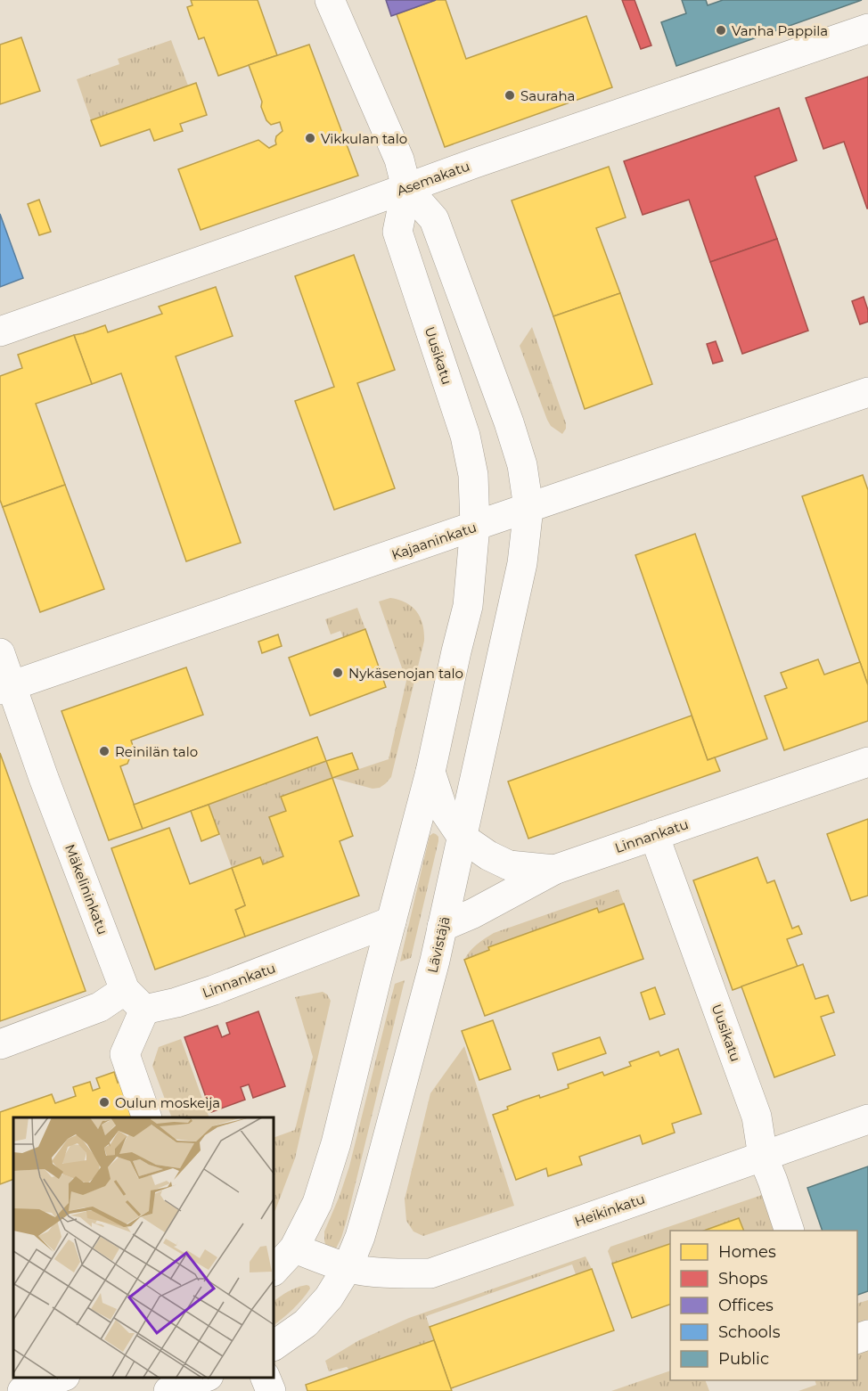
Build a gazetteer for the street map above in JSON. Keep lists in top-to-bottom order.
{
  "streets": {
    "main road": [
      "Asemakatu",
      "Uusikatu",
      "Kajaaninkatu",
      "Linnankatu",
      "Mäkelininkatu",
      "Lävistäjä",
      "Heikinkatu"
    ]
  },
  "crossings": [
    ["Asemakatu", "Uusikatu"],
    ["Uusikatu", "Kajaaninkatu"],
    ["Uusikatu", "Linnankatu"],
    ["Uusikatu", "Lävistäjä"],
    ["Uusikatu", "Heikinkatu"],
    ["Kajaaninkatu", "Mäkelininkatu"],
    ["Kajaaninkatu", "Lävistäjä"],
    ["Linnankatu", "Mäkelininkatu"],
    ["Linnankatu", "Lävistäjä"],
    ["Lävistäjä", "Heikinkatu"]
  ],
  "places": [
    "Vanha Pappila",
    "Sauraha",
    "Vikkulan talo",
    "Nykäsenojan talo",
    "Reinilän talo",
    "Oulun moskeija"
  ],
  "legend": [
    "Homes",
    "Shops",
    "Offices",
    "Schools",
    "Public"
  ]
}
